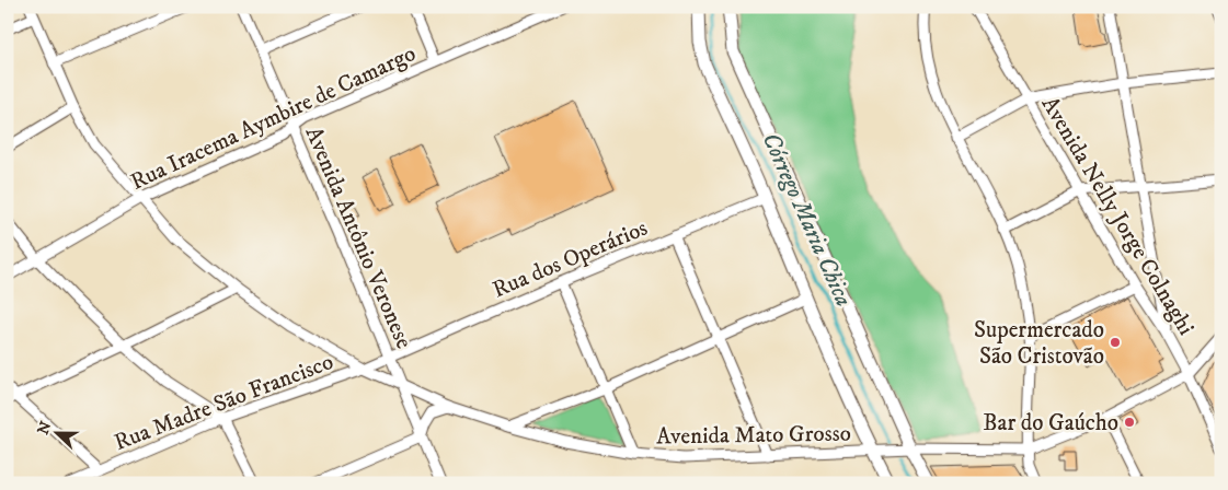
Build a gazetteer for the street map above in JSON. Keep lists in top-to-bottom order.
{
  "streets": {
    "street": [
      "Rua Iracema Aymbire de Camargo",
      "Avenida Nelly Jorge Colnaghi",
      "Avenida Antônio Veronese",
      "Rua dos Operários",
      "Rua Madre São Francisco",
      "Avenida Mato Grosso"
    ]
  },
  "crossings": [
    ["Rua Iracema Aymbire de Camargo", "Avenida Antônio Veronese"],
    ["Rua Iracema Aymbire de Camargo", "Avenida Mato Grosso"],
    ["Avenida Antônio Veronese", "Rua dos Operários"],
    ["Avenida Antônio Veronese", "Rua Madre São Francisco"],
    ["Avenida Antônio Veronese", "Avenida Mato Grosso"],
    ["Rua dos Operários", "Rua Madre São Francisco"],
    ["Rua Madre São Francisco", "Avenida Mato Grosso"]
  ],
  "water": ["Córrego Maria Chica"],
  "places": ["Supermercado São Cristovão", "Bar do Gaúcho"],
  "north": "left"
}
